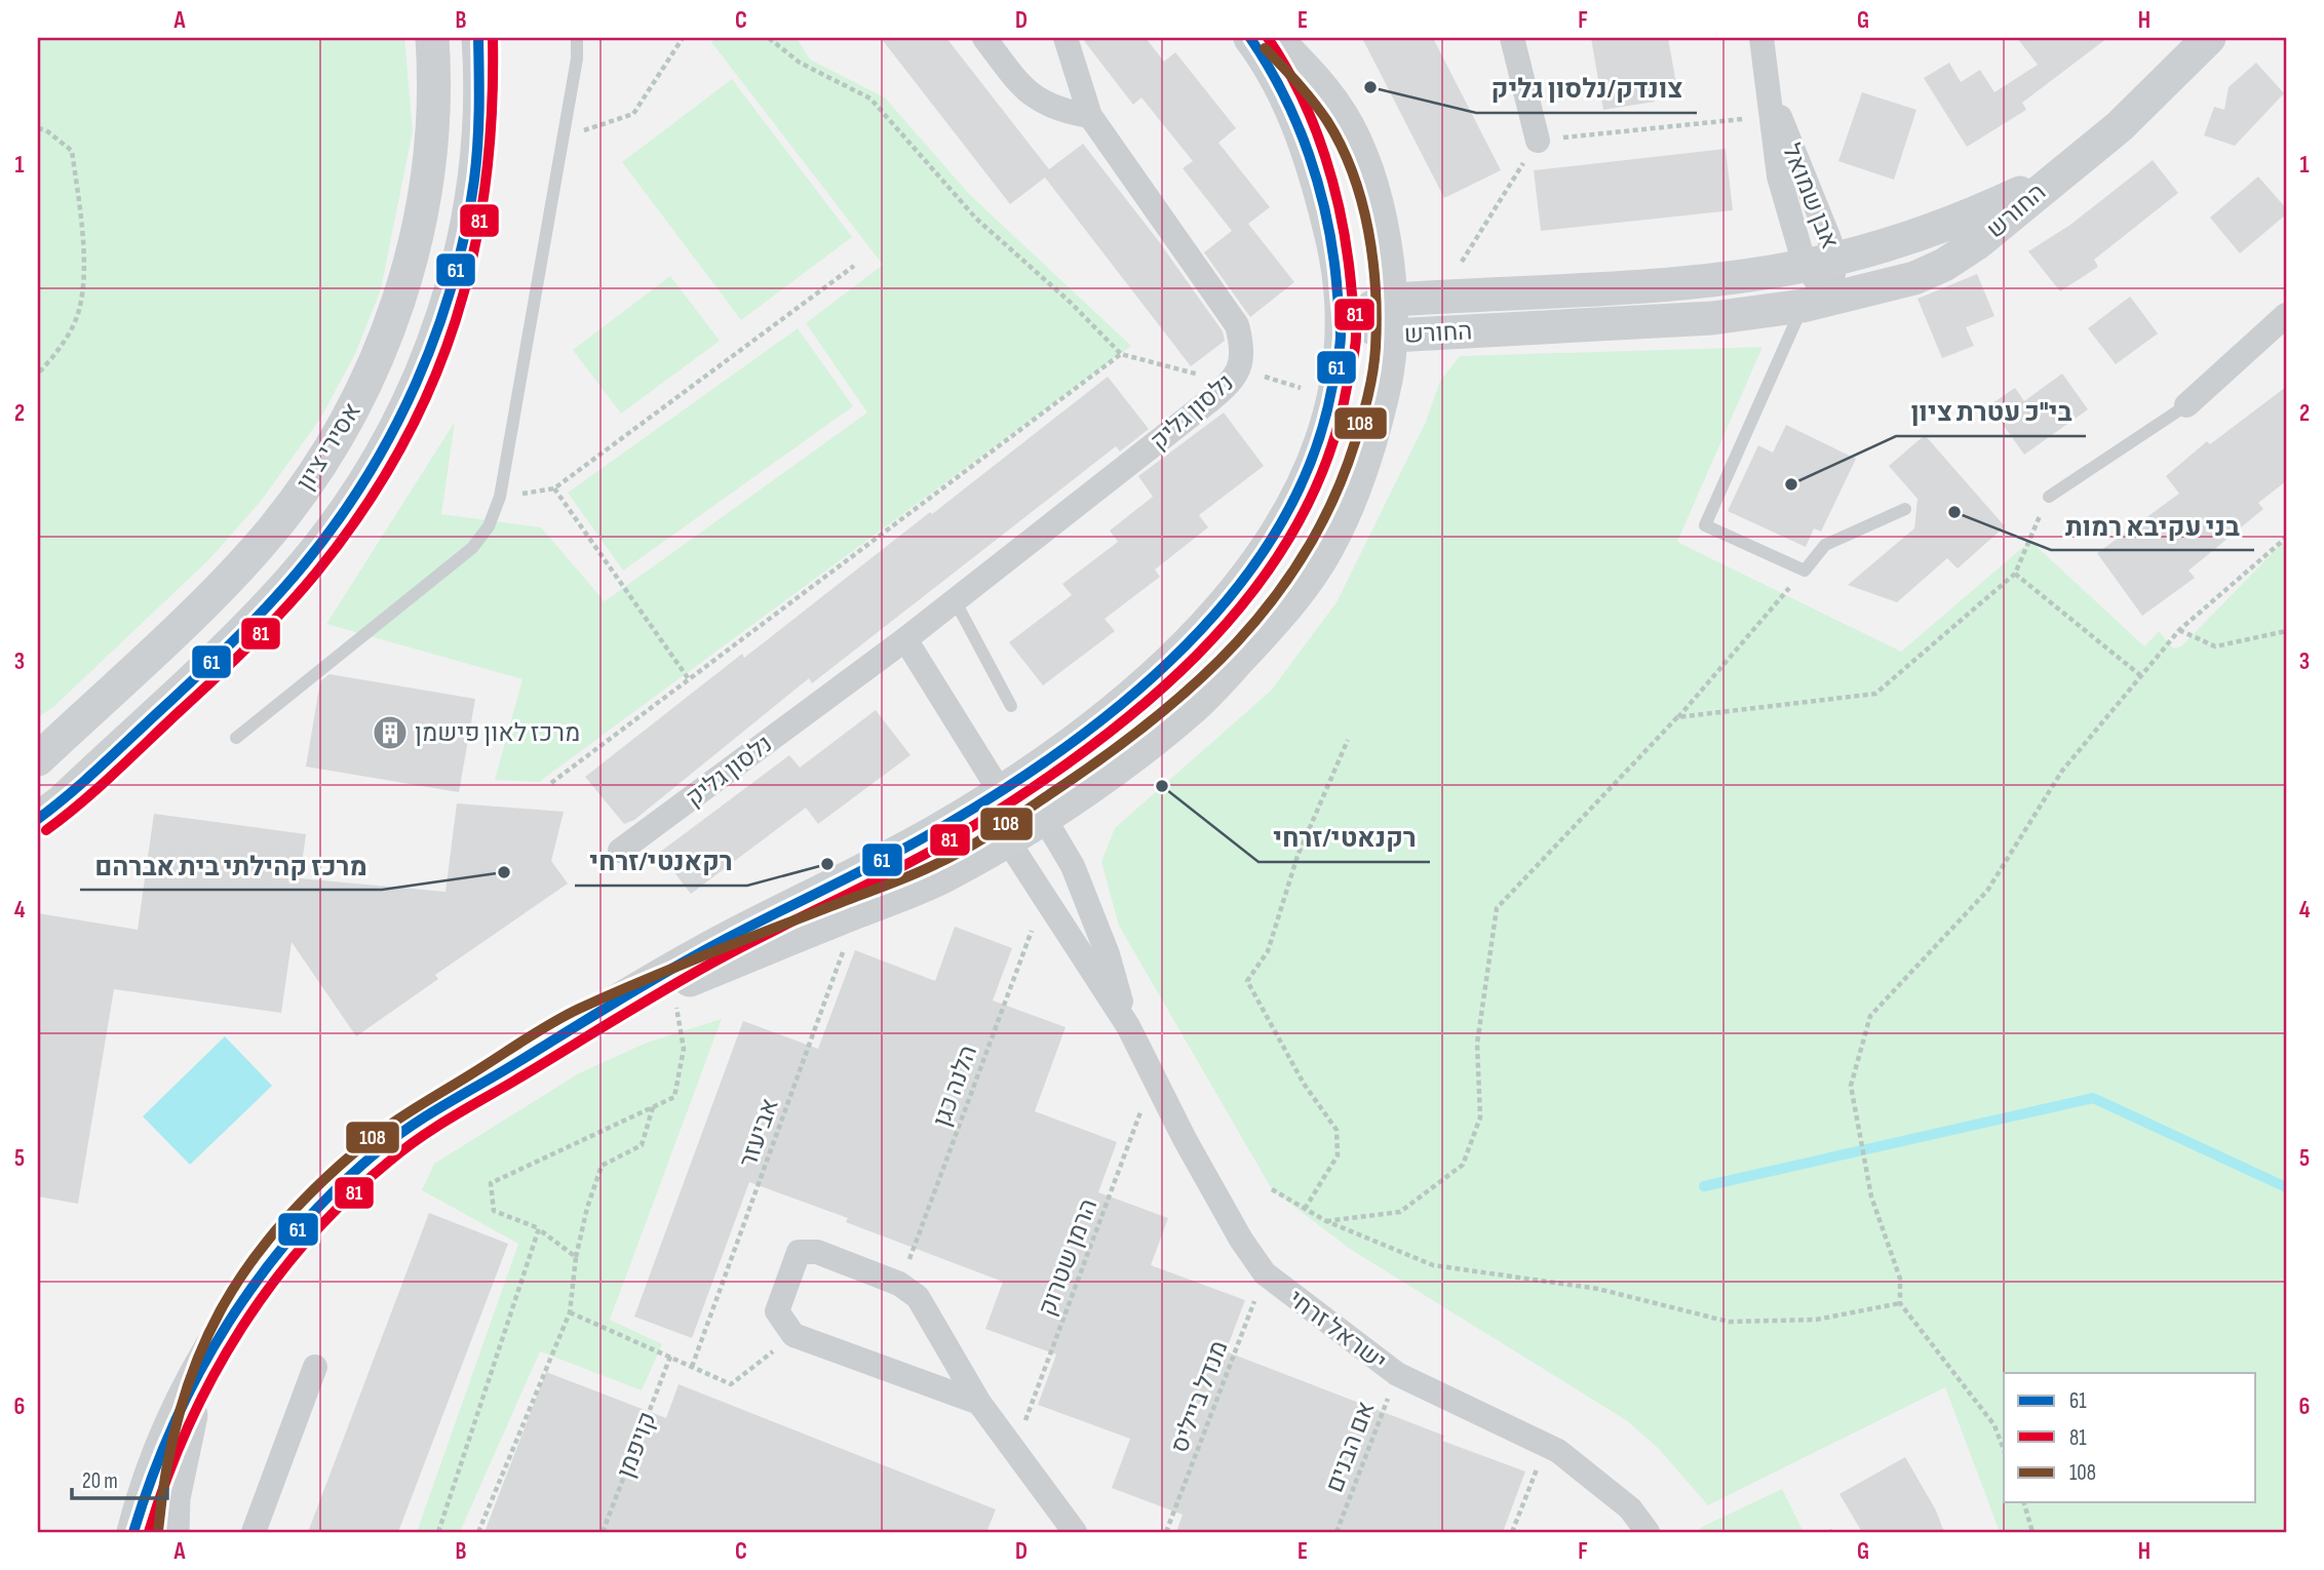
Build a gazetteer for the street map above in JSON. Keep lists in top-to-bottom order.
{
  "streets": {
    "street": [
      "אבן שמואל",
      "החורש",
      "נלסון גליק",
      "אסירי ציון",
      "ישראל זרחי"
    ],
    "path": [
      "הלנה כגן",
      "אביעזר",
      "הרמן שטרוק",
      "מנדל בייליס",
      "קויפמן",
      "אם הבנים"
    ]
  },
  "crossings": [
    ["אבן שמואל", "החורש"],
    ["הלנה כגן", "ישראל זרחי"],
    ["הרמן שטרוק", "ישראל זרחי"],
    ["ישראל זרחי", "מנדל בייליס"],
    ["ישראל זרחי", "אם הבנים"]
  ],
  "places": {
    "other": [
      "צונדק/נלסון גליק",
      "בי\"כ עטרת ציון",
      "בני עקיבא רמות",
      "רקנאטי/זרחי",
      "רקאנטי/זרחי",
      "מרכז קהילתי בית אברהם"
    ],
    "building": ["מרכז לאון פישמן"]
  },
  "lines": ["transit line 61", "transit line 81", "transit line 108"],
  "legend": ["61", "81", "108"],
  "scale_bar": "20 m",
  "grid": {
    "columns": [
      "A",
      "B",
      "C",
      "D",
      "E",
      "F",
      "G",
      "H"
    ],
    "rows": [
      "1",
      "2",
      "3",
      "4",
      "5",
      "6"
    ]
  }
}
